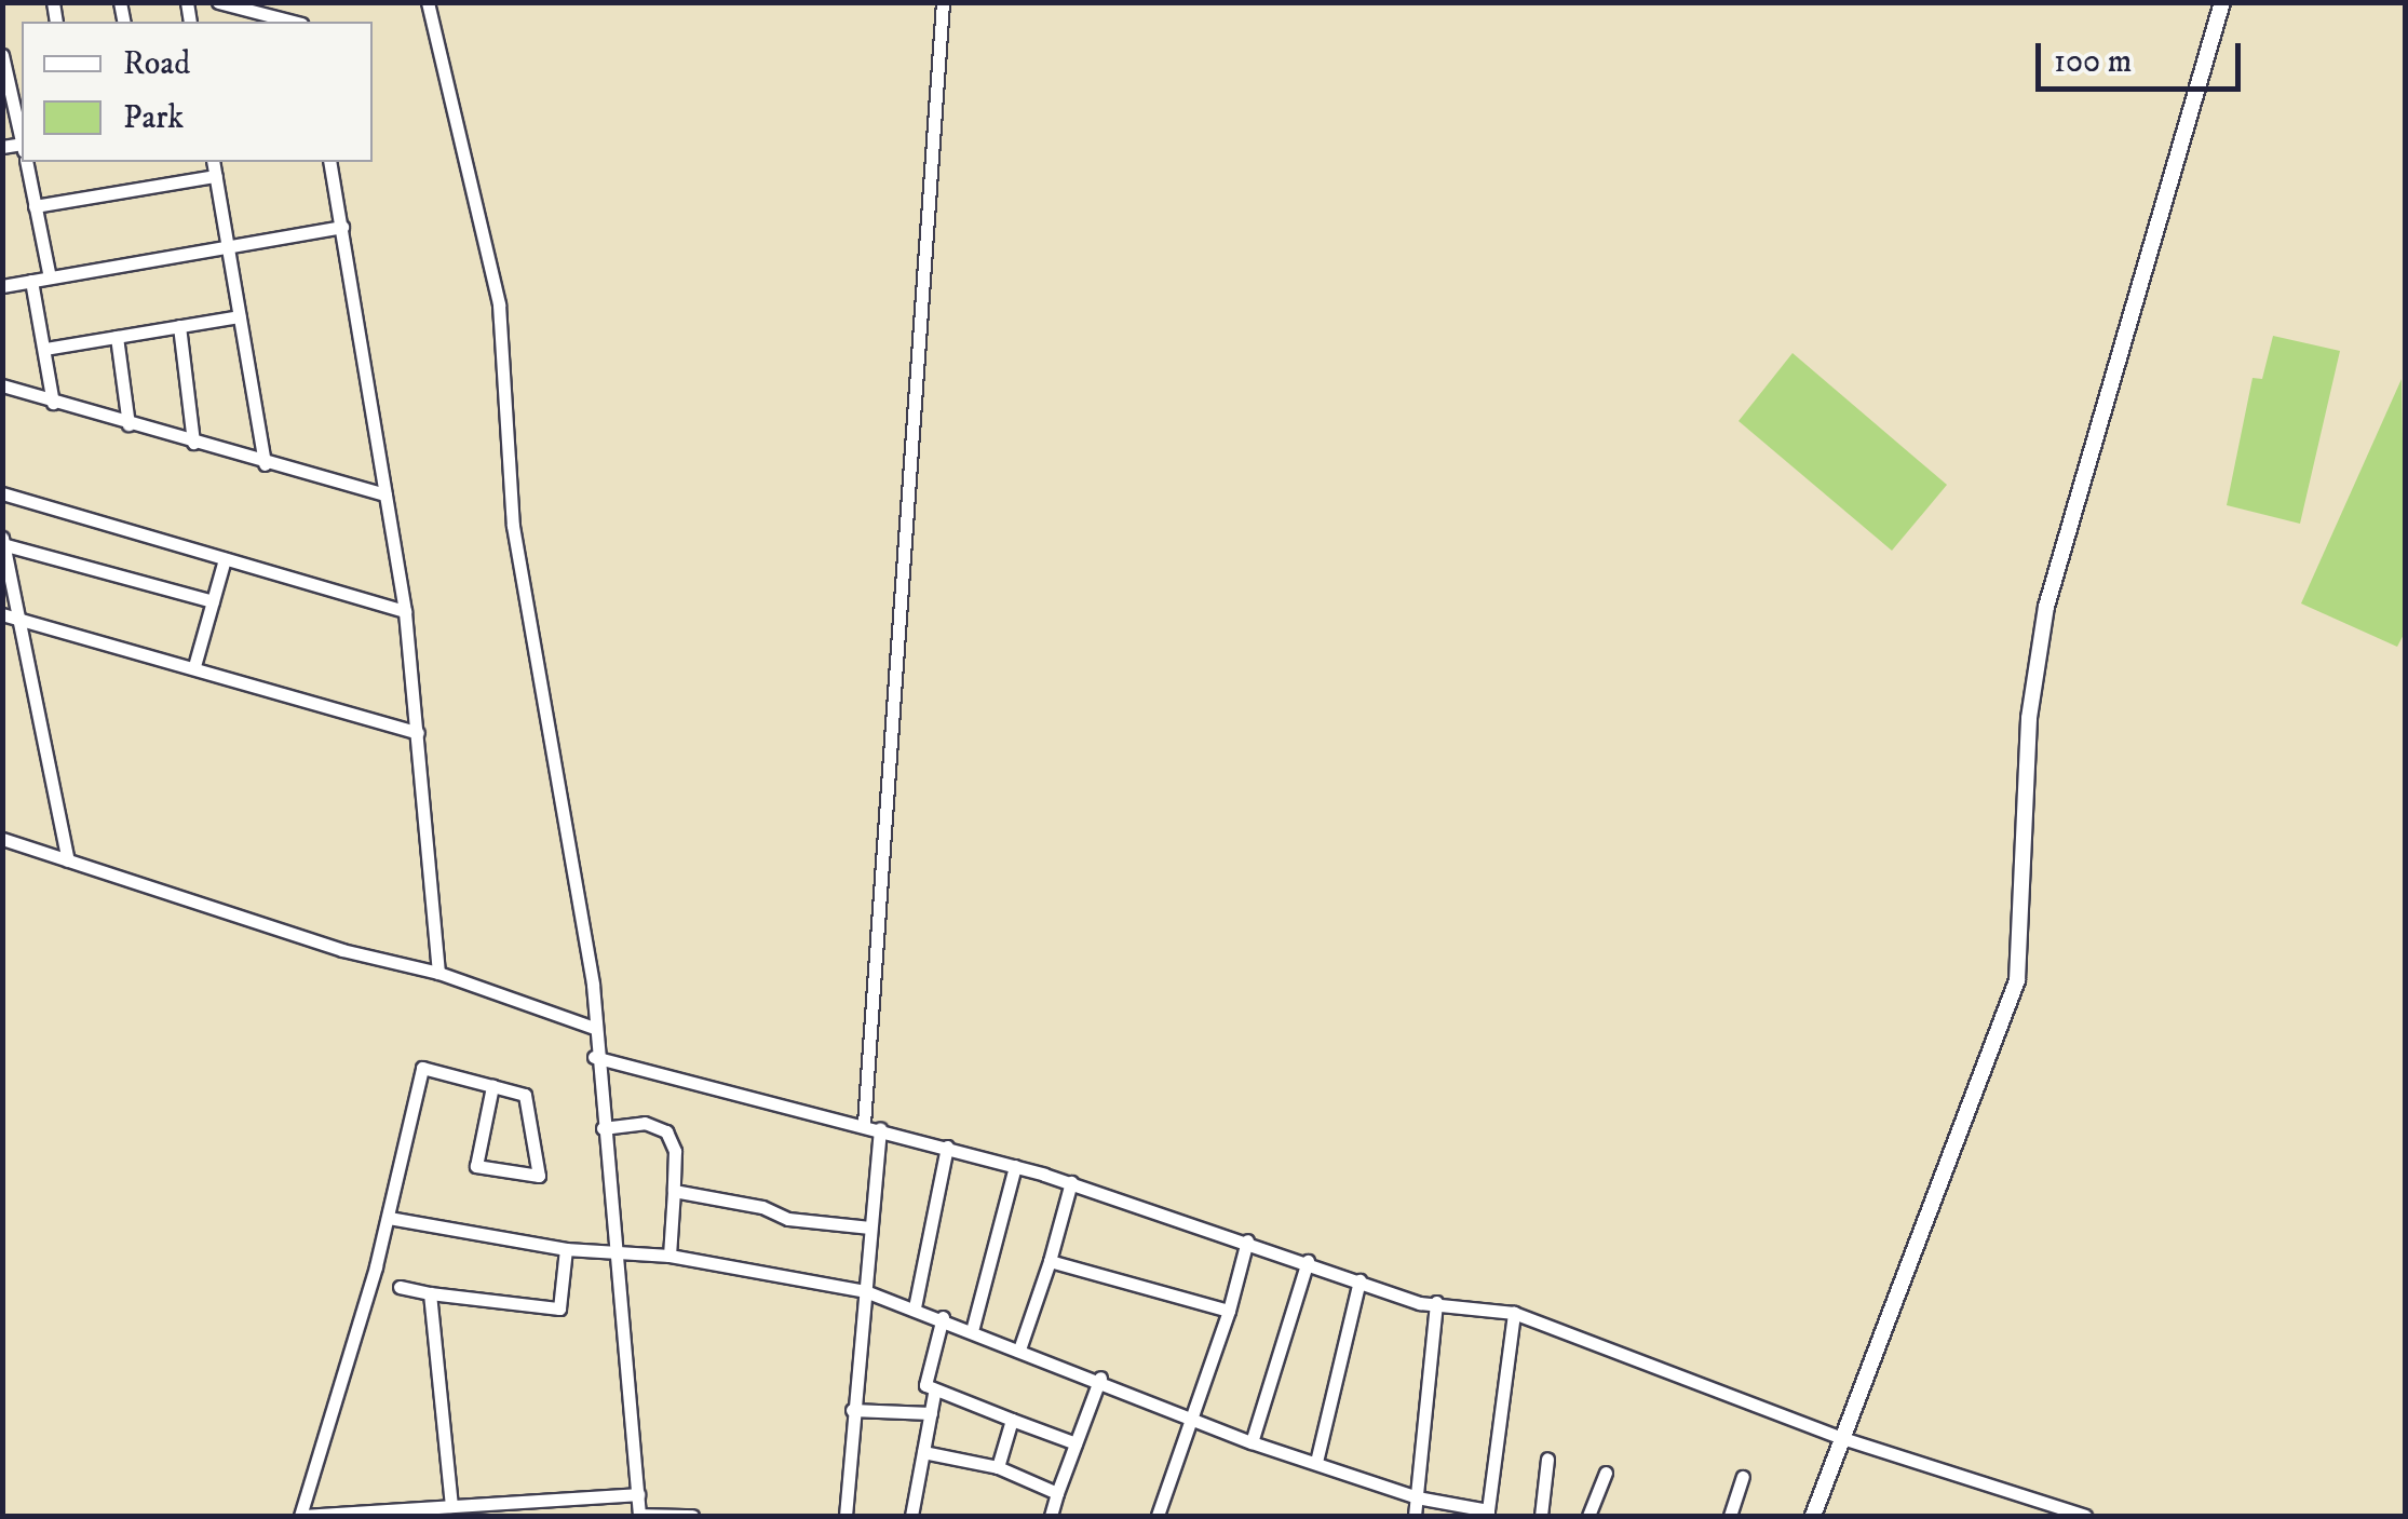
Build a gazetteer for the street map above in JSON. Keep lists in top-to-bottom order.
{
  "legend": ["Road", "Park"],
  "scale_bar": "100 m"
}
